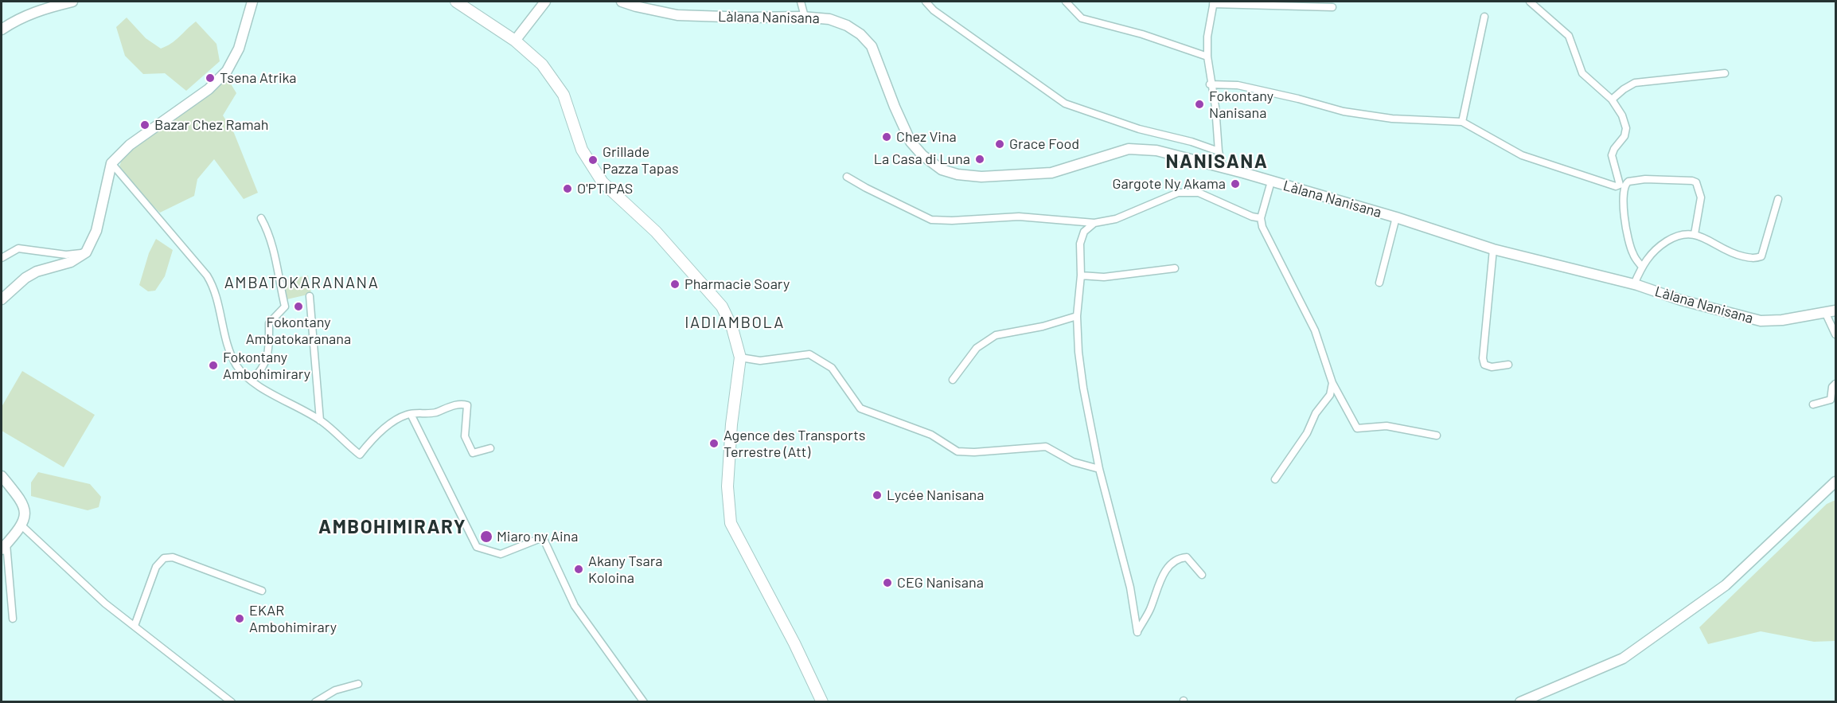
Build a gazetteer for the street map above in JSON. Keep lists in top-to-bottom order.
{
  "streets": {
    "street": ["Làlana Nanisana"]
  },
  "districts": [
    "NANISANA",
    "AMBATOKARANANA",
    "IADIAMBOLA",
    "AMBOHIMIRARY"
  ],
  "places": [
    "Tsena Atrika",
    "Fokontany Nanisana",
    "Bazar Chez Ramah",
    "Chez Vina",
    "Grace Food",
    "La Casa di Luna",
    "Grillade Pazza Tapas",
    "Gargote Ny Akama",
    "O'PTIPAS",
    "Pharmacie Soary",
    "Fokontany Ambatokaranana",
    "Fokontany Ambohimirary",
    "Agence des Transports Terrestre (Att)",
    "Lycée Nanisana",
    "Miaro ny Aina",
    "Akany Tsara Koloina",
    "CEG Nanisana",
    "EKAR Ambohimirary"
  ]
}
